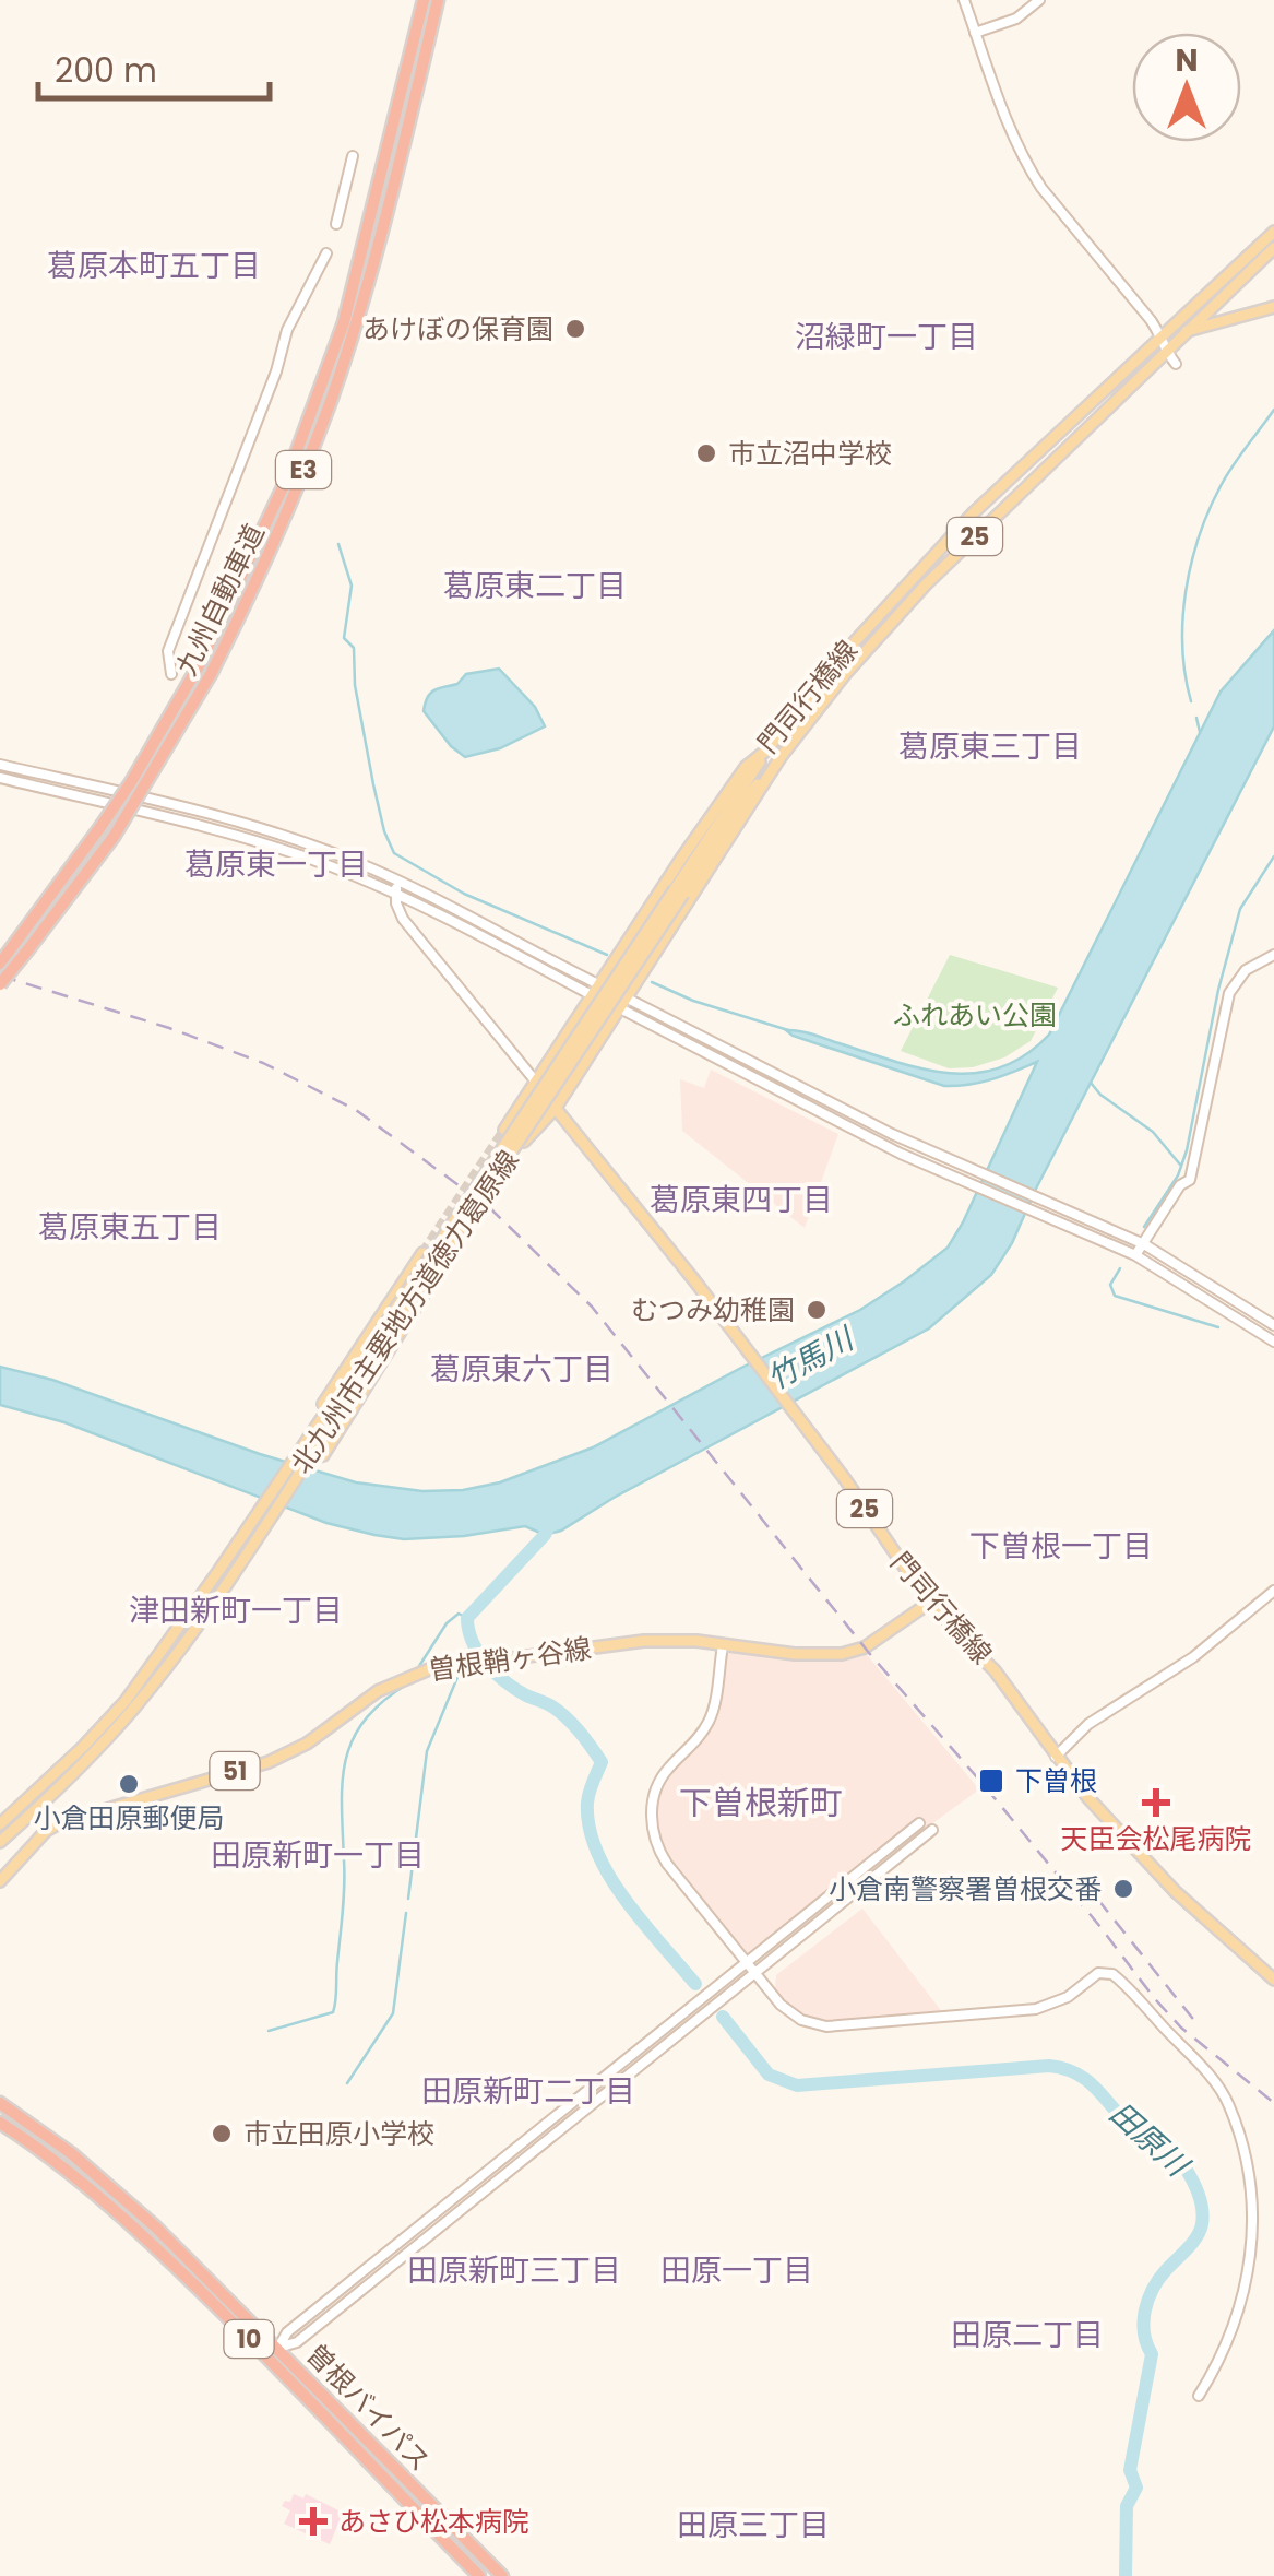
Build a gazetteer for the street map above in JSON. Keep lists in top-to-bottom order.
{
  "streets": {
    "highway": [
      "E3",
      "九州自動車道",
      "10",
      "曽根バイパス"
    ],
    "main road": [
      "25",
      "門司行橋線",
      "北九州市主要地方道徳力葛原線",
      "曽根鞘ヶ谷線",
      "51"
    ]
  },
  "crossings": [
    ["門司行橋線", "北九州市主要地方道徳力葛原線"],
    ["門司行橋線", "曽根鞘ヶ谷線"]
  ],
  "districts": [
    "葛原本町五丁目",
    "沼緑町一丁目",
    "葛原東二丁目",
    "葛原東三丁目",
    "葛原東一丁目",
    "葛原東四丁目",
    "葛原東五丁目",
    "葛原東六丁目",
    "下曽根一丁目",
    "津田新町一丁目",
    "下曽根新町",
    "田原新町一丁目",
    "田原新町二丁目",
    "田原新町三丁目",
    "田原一丁目",
    "田原二丁目",
    "田原三丁目"
  ],
  "water": ["竹馬川", "田原川"],
  "parks": ["ふれあい公園"],
  "places": {
    "other": [
      "あけぼの保育園",
      "市立沼中学校",
      "むつみ幼稚園",
      "小倉田原郵便局",
      "小倉南警察署曽根交番",
      "市立田原小学校"
    ],
    "transit": ["下曽根"],
    "health": ["天臣会松尾病院", "あさひ松本病院"]
  },
  "scale_bar": "200 m",
  "north": "top"
}
